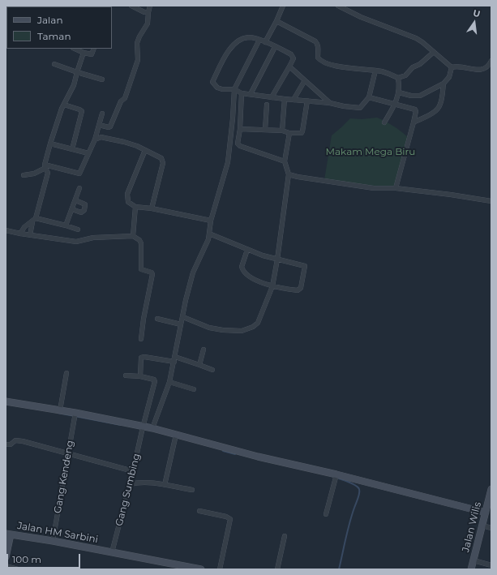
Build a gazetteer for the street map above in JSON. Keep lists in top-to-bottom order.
{
  "streets": {
    "street": [
      "Gang Kendeng",
      "Gang Sumbing",
      "Jalan Wilis",
      "Jalan HM Sarbini"
    ]
  },
  "crossings": [
    ["Gang Kendeng", "Jalan HM Sarbini"],
    ["Gang Sumbing", "Jalan HM Sarbini"]
  ],
  "parks": ["Makam Mega Biru"],
  "legend": ["Jalan", "Taman"],
  "scale_bar": "100 m",
  "north": "top"
}
